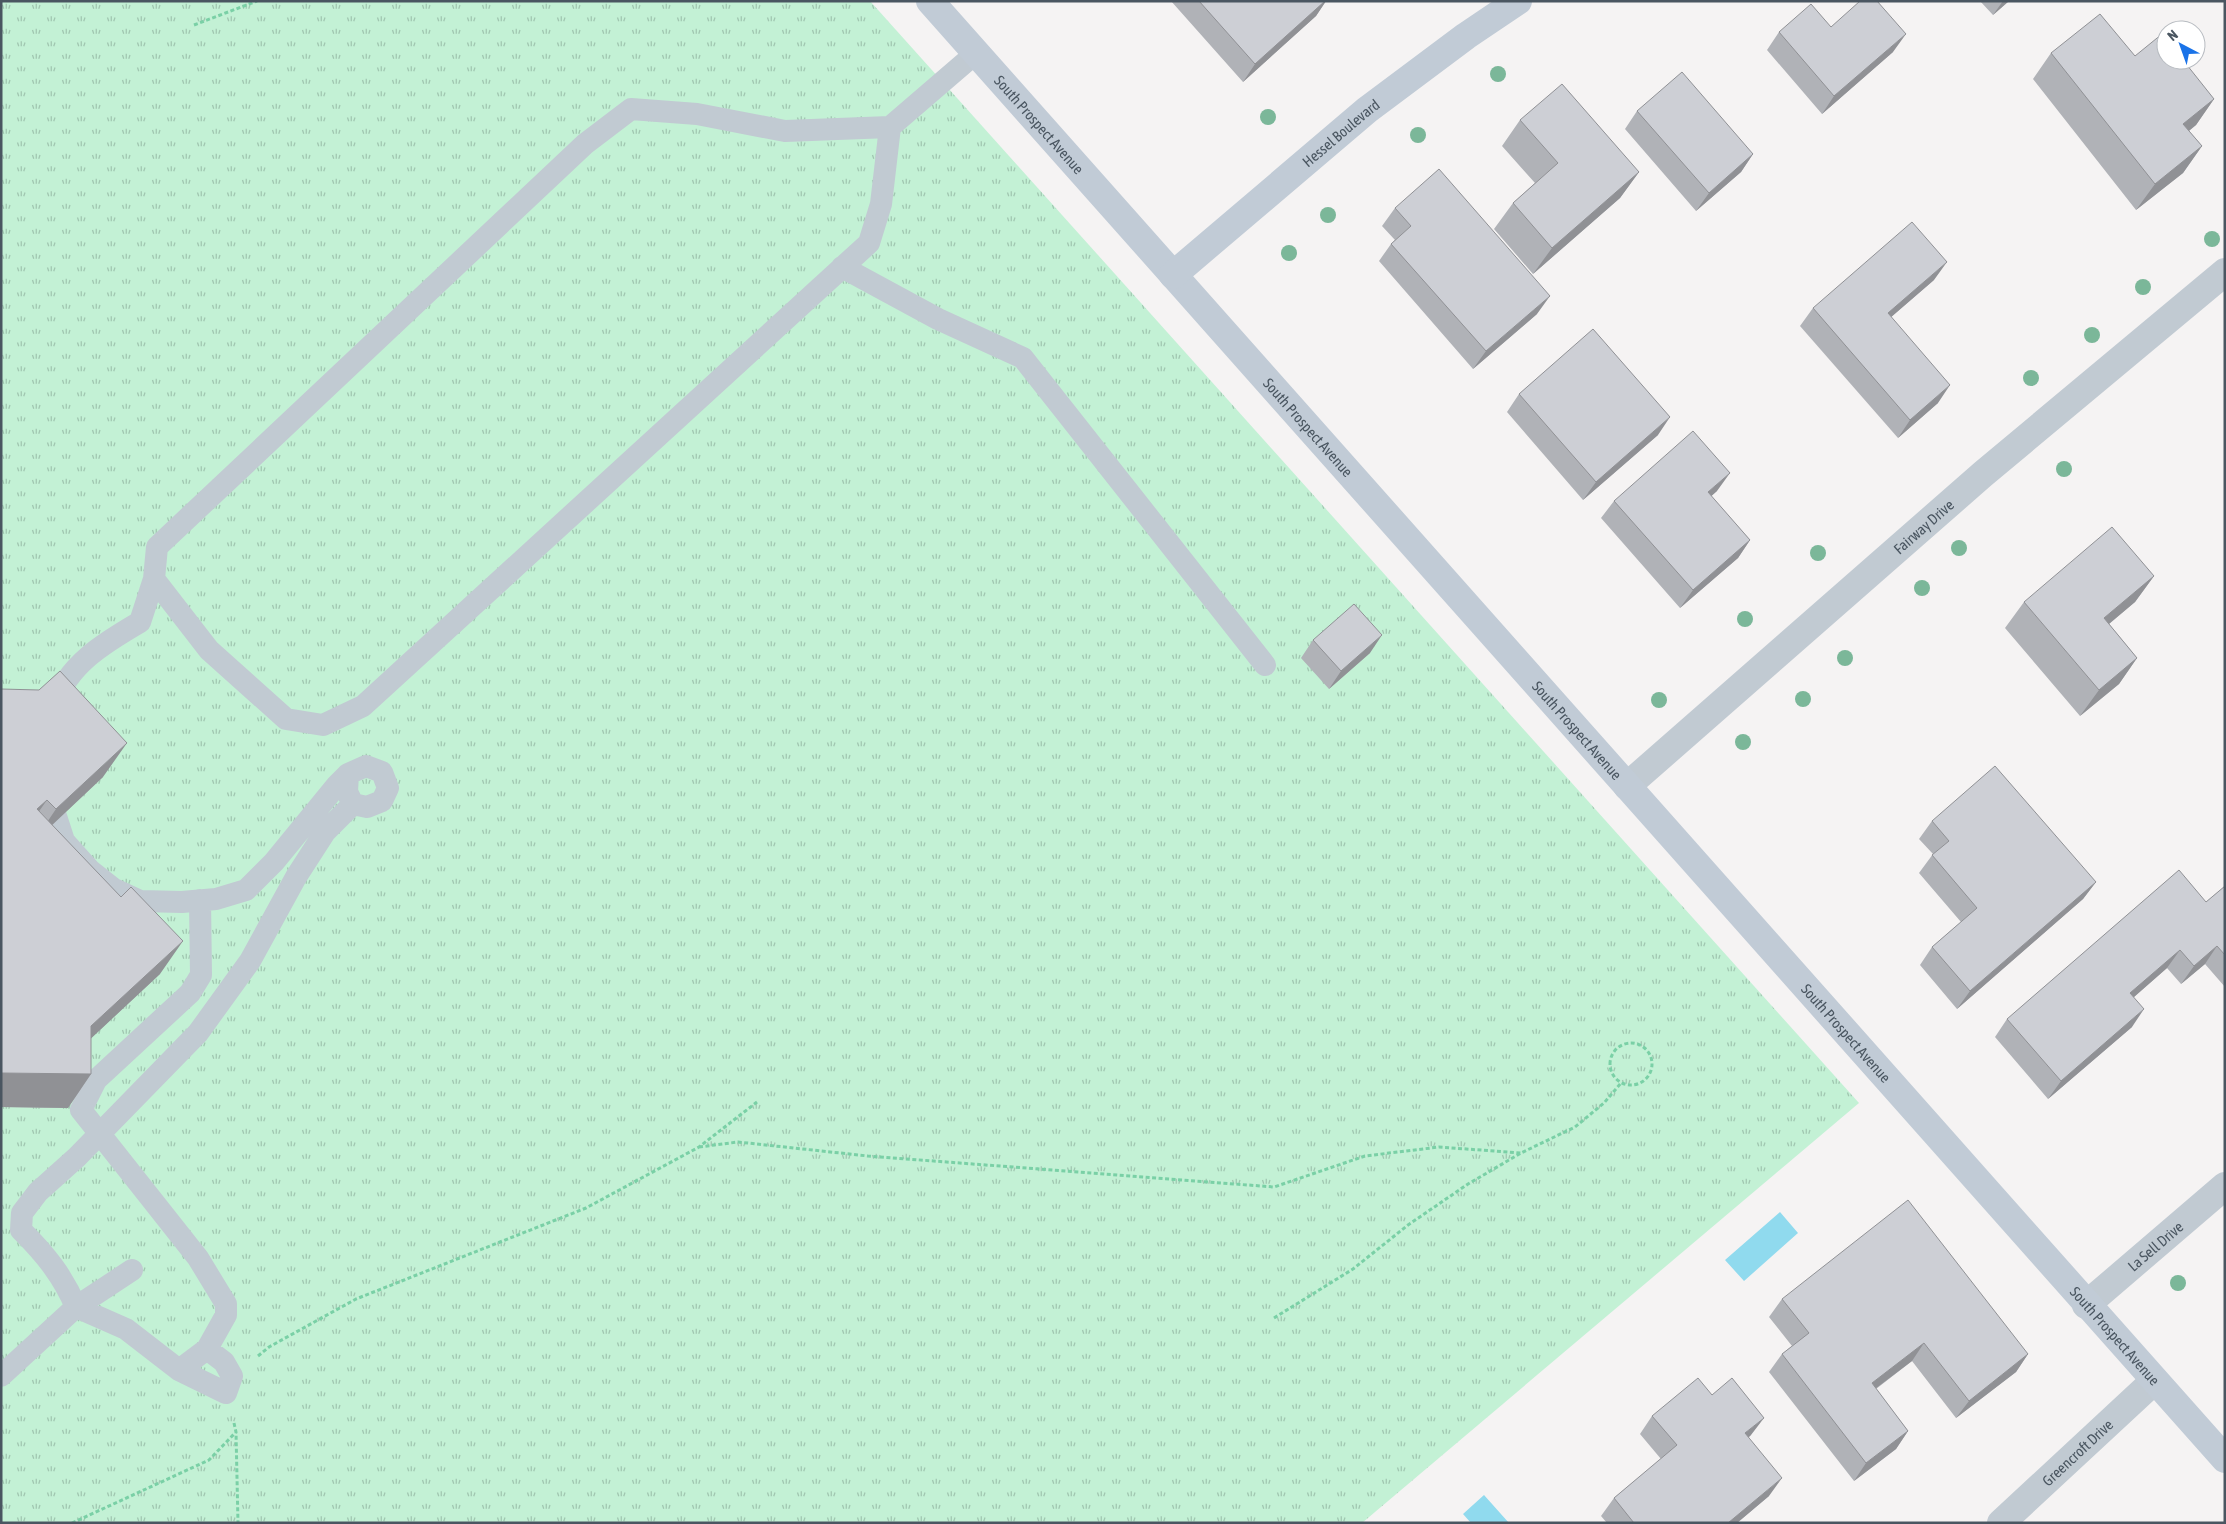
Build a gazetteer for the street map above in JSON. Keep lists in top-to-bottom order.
{
  "streets": {
    "main road": ["South Prospect Avenue", "Hessel Boulevard"],
    "street": ["Fairway Drive", "La Sell Drive", "Greencroft Drive"]
  },
  "crossings": [
    ["South Prospect Avenue", "Hessel Boulevard"],
    ["South Prospect Avenue", "Fairway Drive"],
    ["South Prospect Avenue", "La Sell Drive"],
    ["South Prospect Avenue", "Greencroft Drive"]
  ],
  "north": "top left"
}
